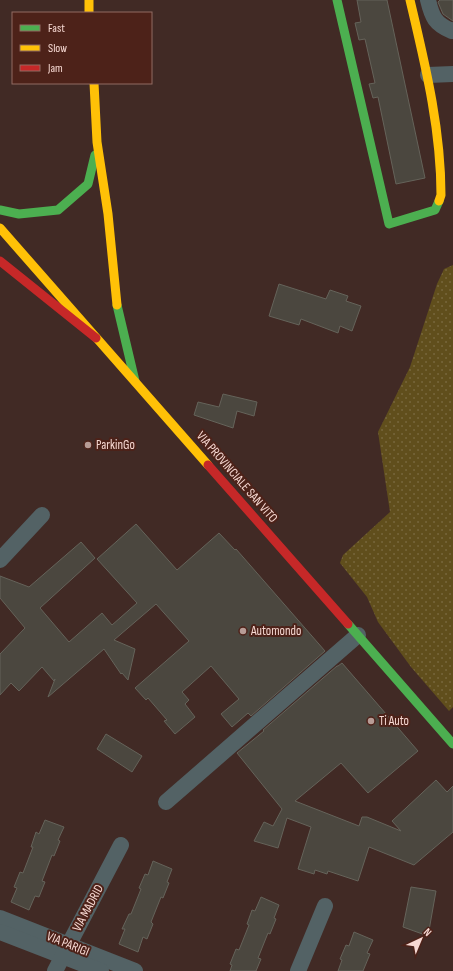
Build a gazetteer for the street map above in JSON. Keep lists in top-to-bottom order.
{
  "streets": {
    "main road": ["VIA PROVINCIALE SAN VITO"],
    "street": ["VIA MADRID", "VIA PARIGI"]
  },
  "crossings": [
    ["VIA MADRID", "VIA PARIGI"]
  ],
  "places": ["ParkinGo", "Automondo", "Ti Auto"],
  "legend": ["Fast", "Slow", "Jam"],
  "north": "top right"
}
